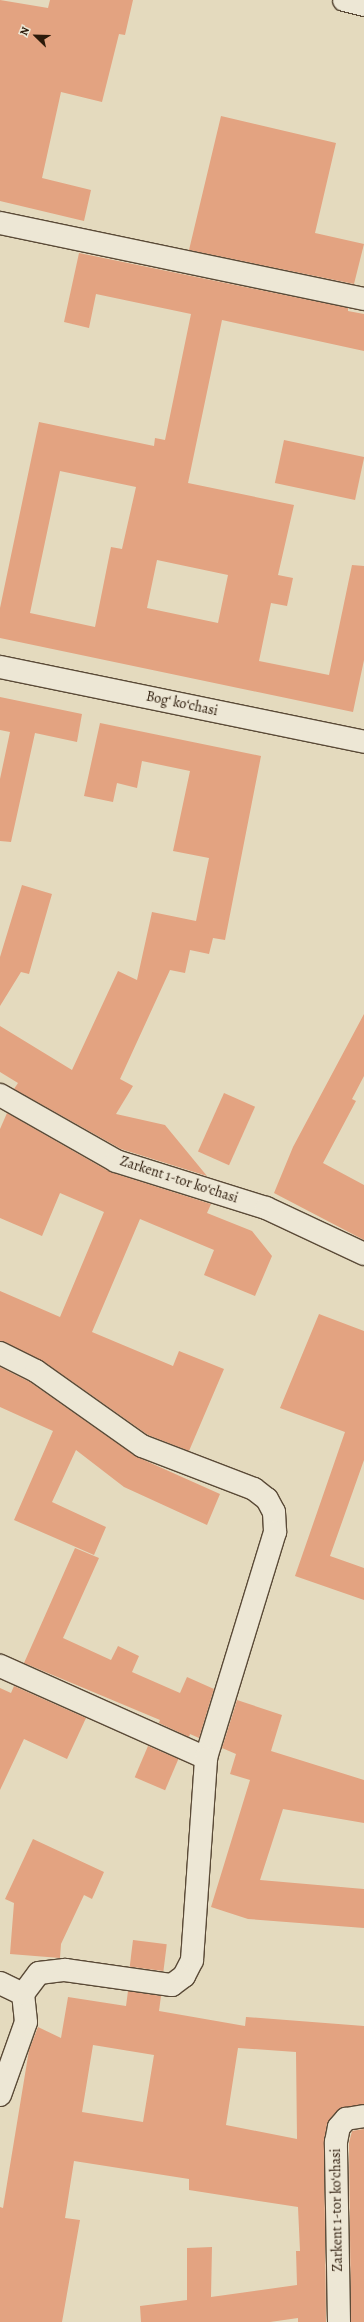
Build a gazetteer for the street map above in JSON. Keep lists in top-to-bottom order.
{
  "streets": {
    "street": ["Bogʻ koʻchasi", "Zarkent 1-tor koʻchasi"]
  },
  "north": "top left"
}
